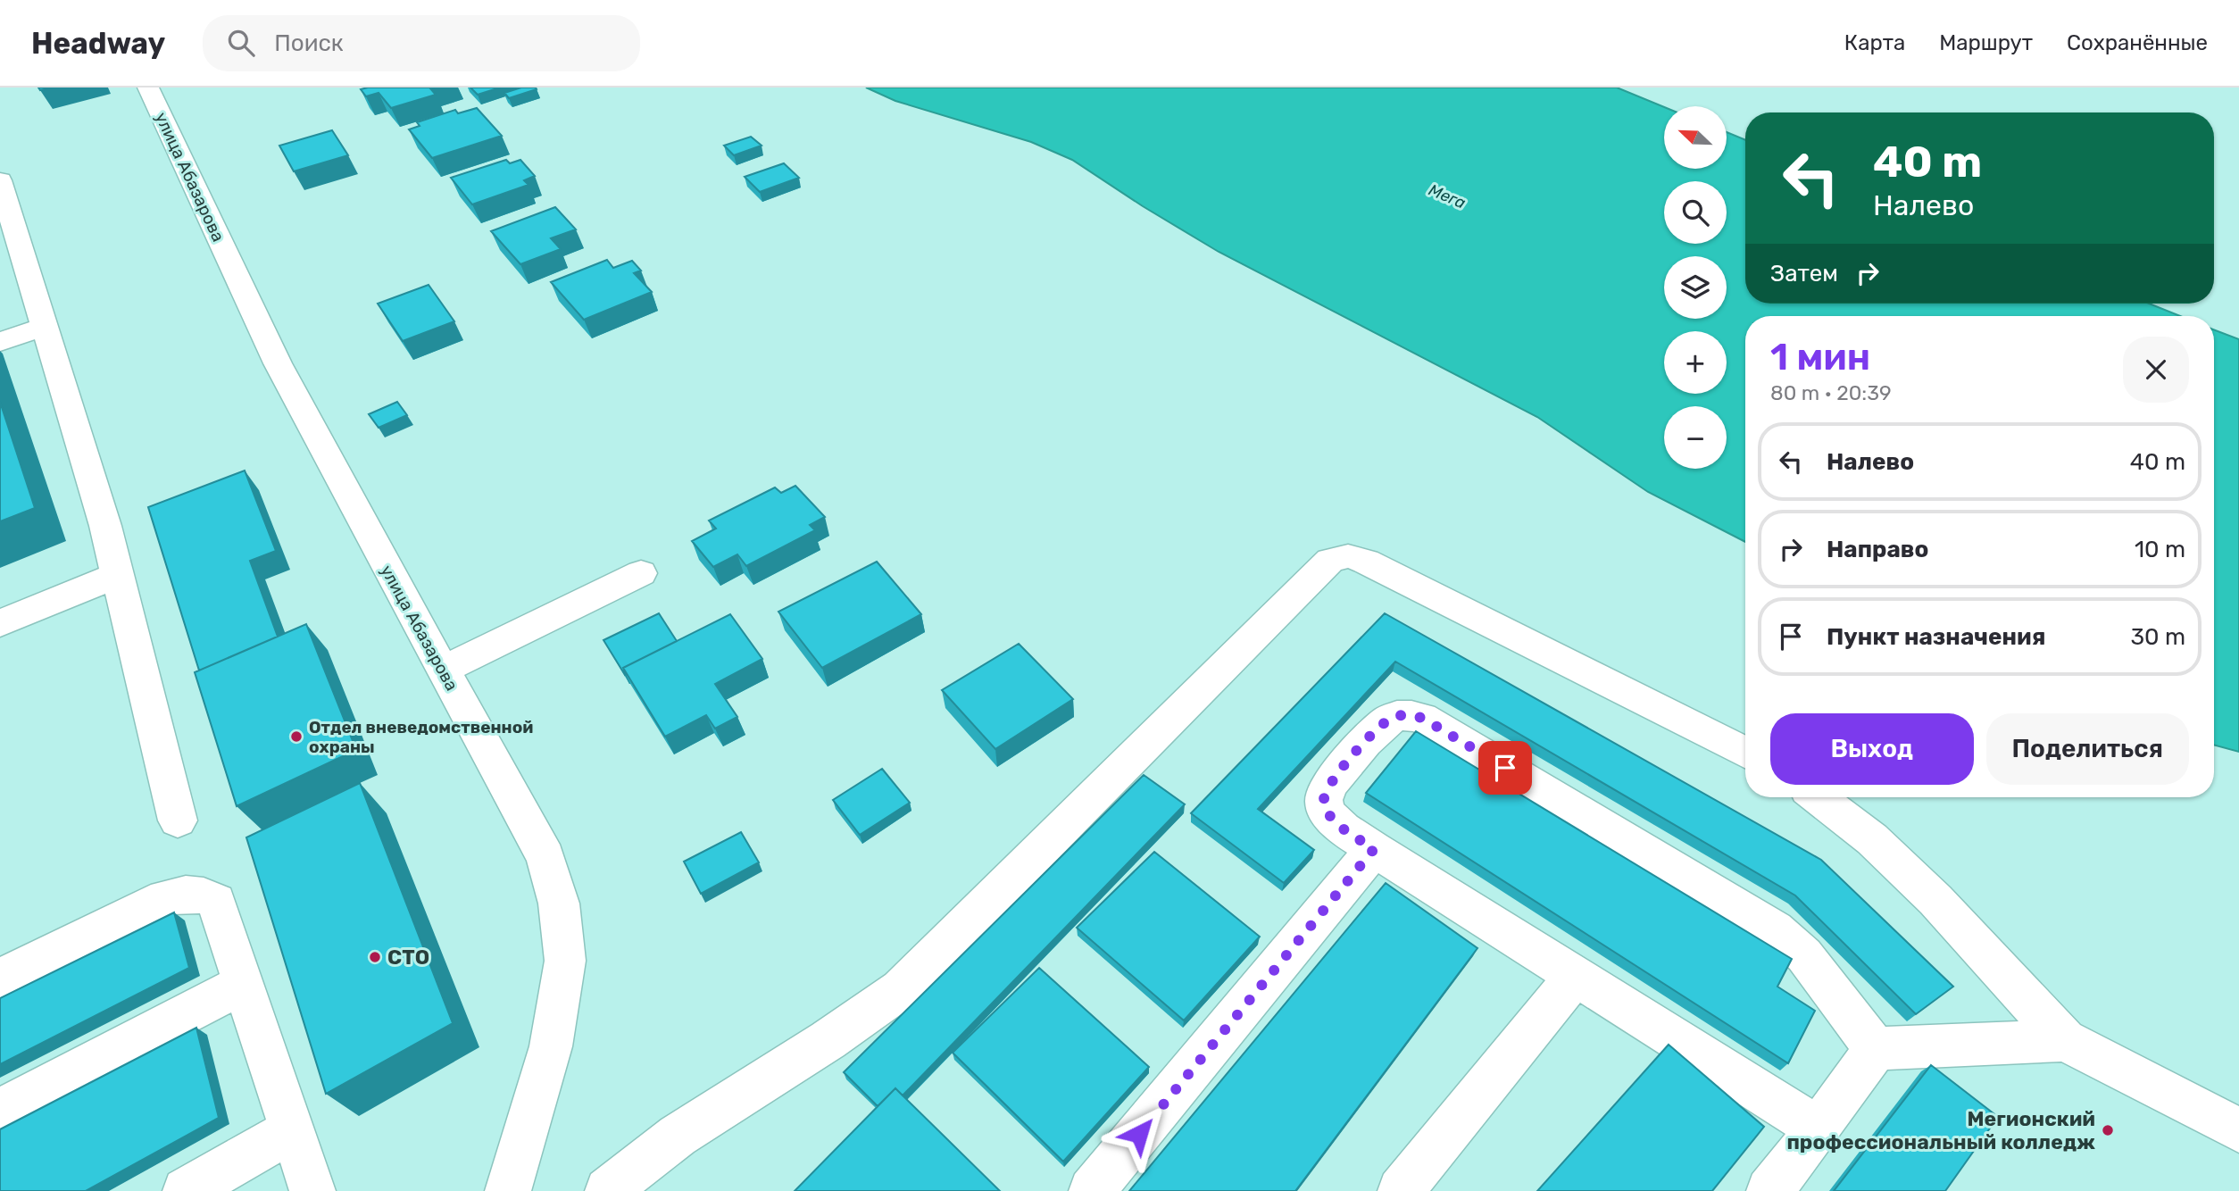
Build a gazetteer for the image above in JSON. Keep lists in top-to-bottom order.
{
  "streets": {
    "street": ["улица Абазарова"]
  },
  "water": ["Мега"],
  "places": ["Отдел вневедомственной охраны", "СТО", "Мегионский профессиональный колледж"],
  "north": "top left",
  "page": {
    "header": "Headway",
    "search": "Поиск",
    "nav": ["Карта", "Маршрут", "Сохранённые"],
    "map_buttons": ["+", "−"],
    "turn": ["40 m", "Налево"],
    "then": "Затем",
    "heading": ["1 мин", "80 m · 20:39"],
    "list": [
      {
        "name": "Налево",
        "value": "40 m"
      },
      {
        "name": "Направо",
        "value": "10 m"
      },
      {
        "name": "Пункт назначения",
        "value": "30 m"
      }
    ],
    "buttons": ["Выход", "Поделиться"]
  }
}
